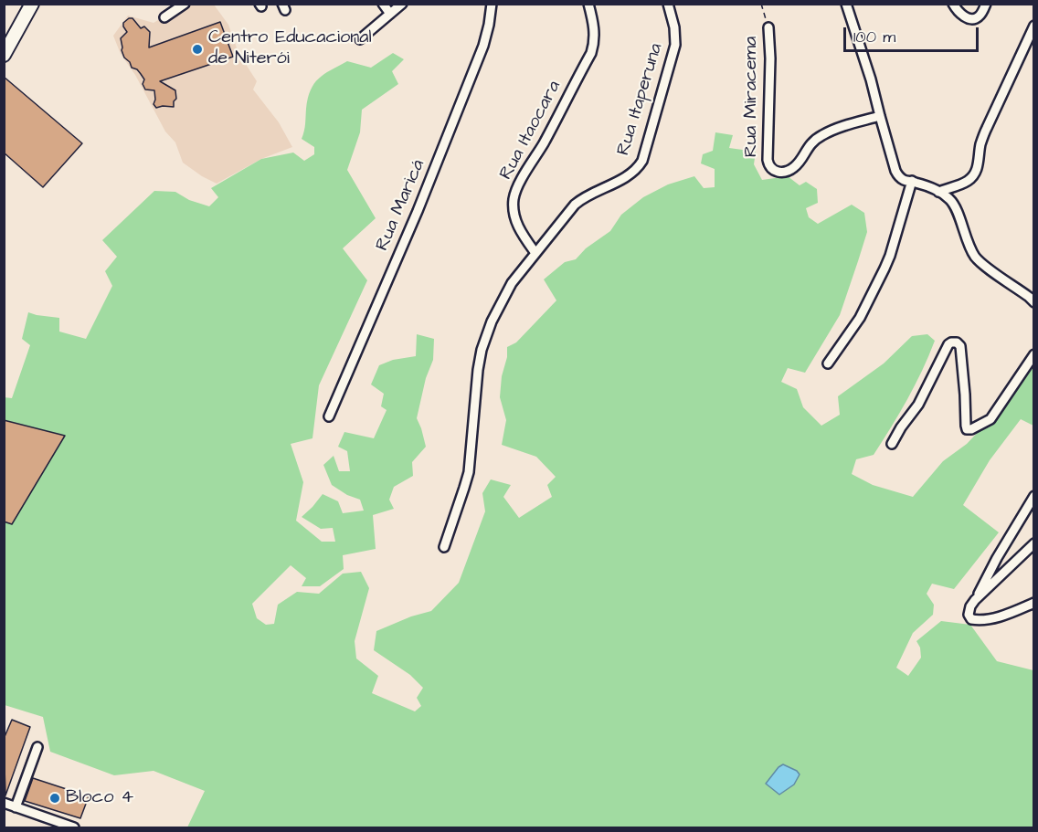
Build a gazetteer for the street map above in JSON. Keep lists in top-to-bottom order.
{
  "streets": {
    "street": [
      "Rua Miracema",
      "Rua Itaperuna",
      "Rua Itaocara",
      "Rua Maricá"
    ]
  },
  "crossings": [
    ["Rua Itaperuna", "Rua Itaocara"]
  ],
  "places": ["Centro Educacional de Niterói", "Bloco 4"],
  "scale_bar": "100 m"
}
